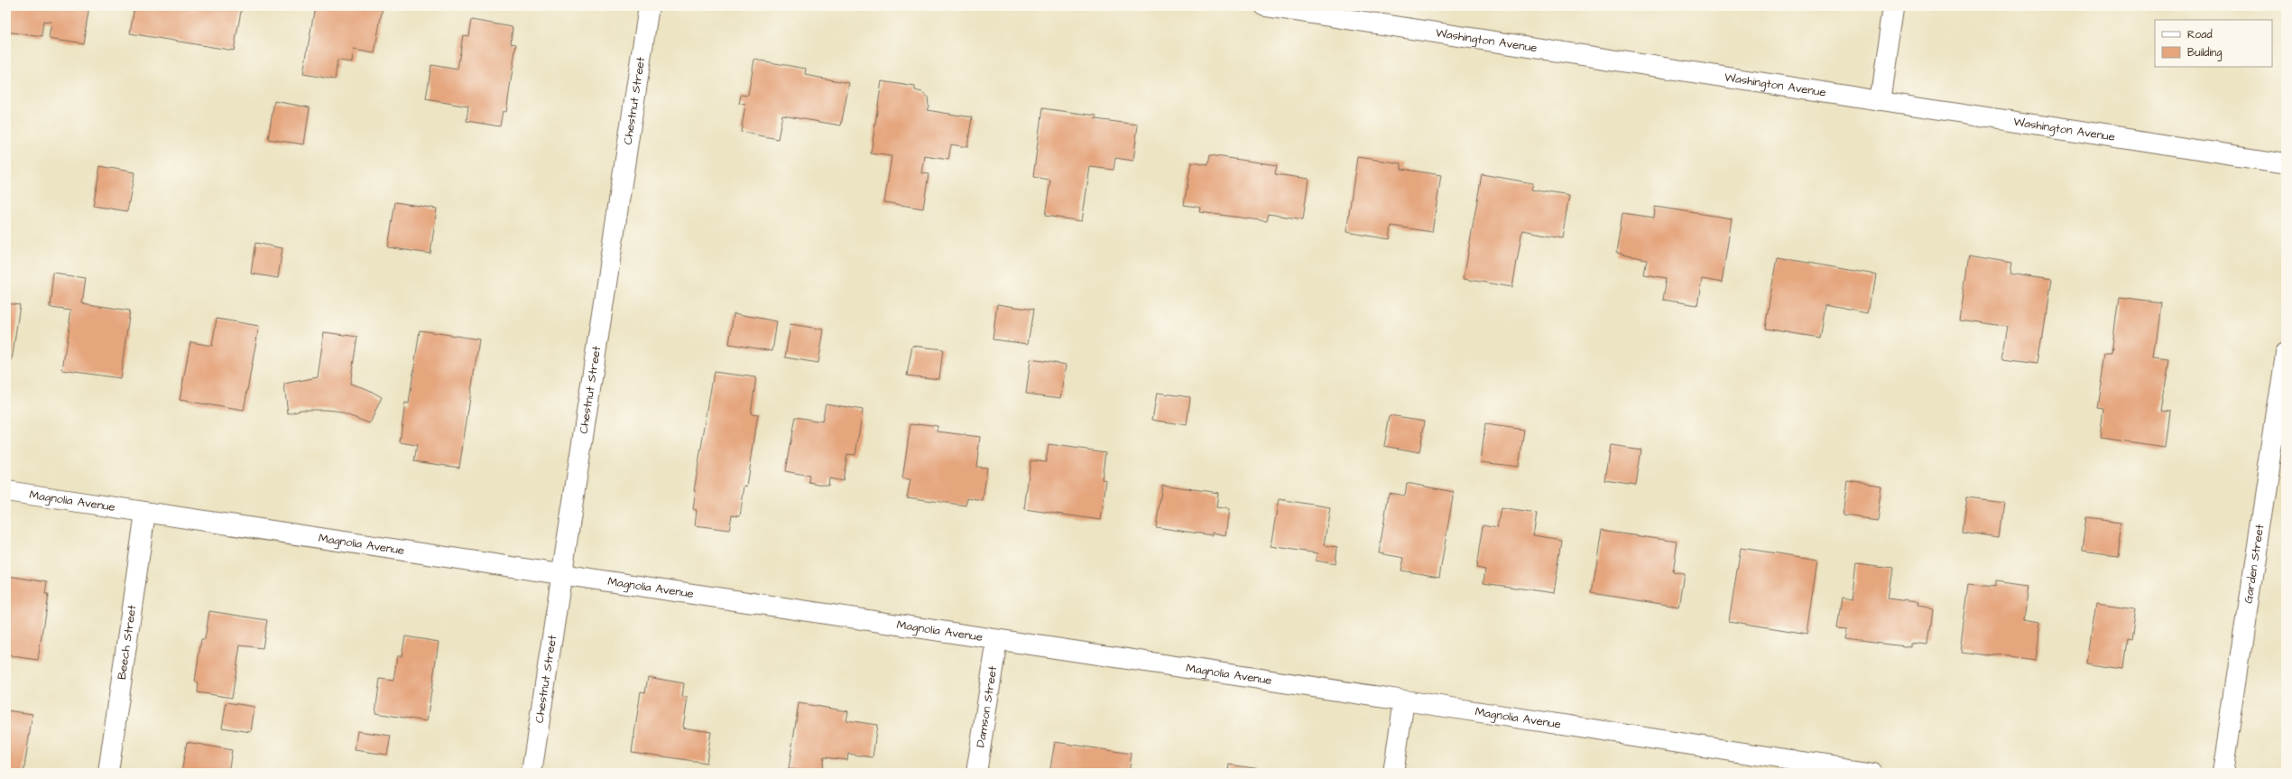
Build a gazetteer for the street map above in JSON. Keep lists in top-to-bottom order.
{
  "streets": {
    "street": [
      "Washington Avenue",
      "Chestnut Street",
      "Magnolia Avenue",
      "Garden Street",
      "Beech Street",
      "Damson Street"
    ]
  },
  "crossings": [
    ["Chestnut Street", "Magnolia Avenue"],
    ["Magnolia Avenue", "Beech Street"],
    ["Magnolia Avenue", "Damson Street"]
  ],
  "legend": ["Road", "Building"]
}
